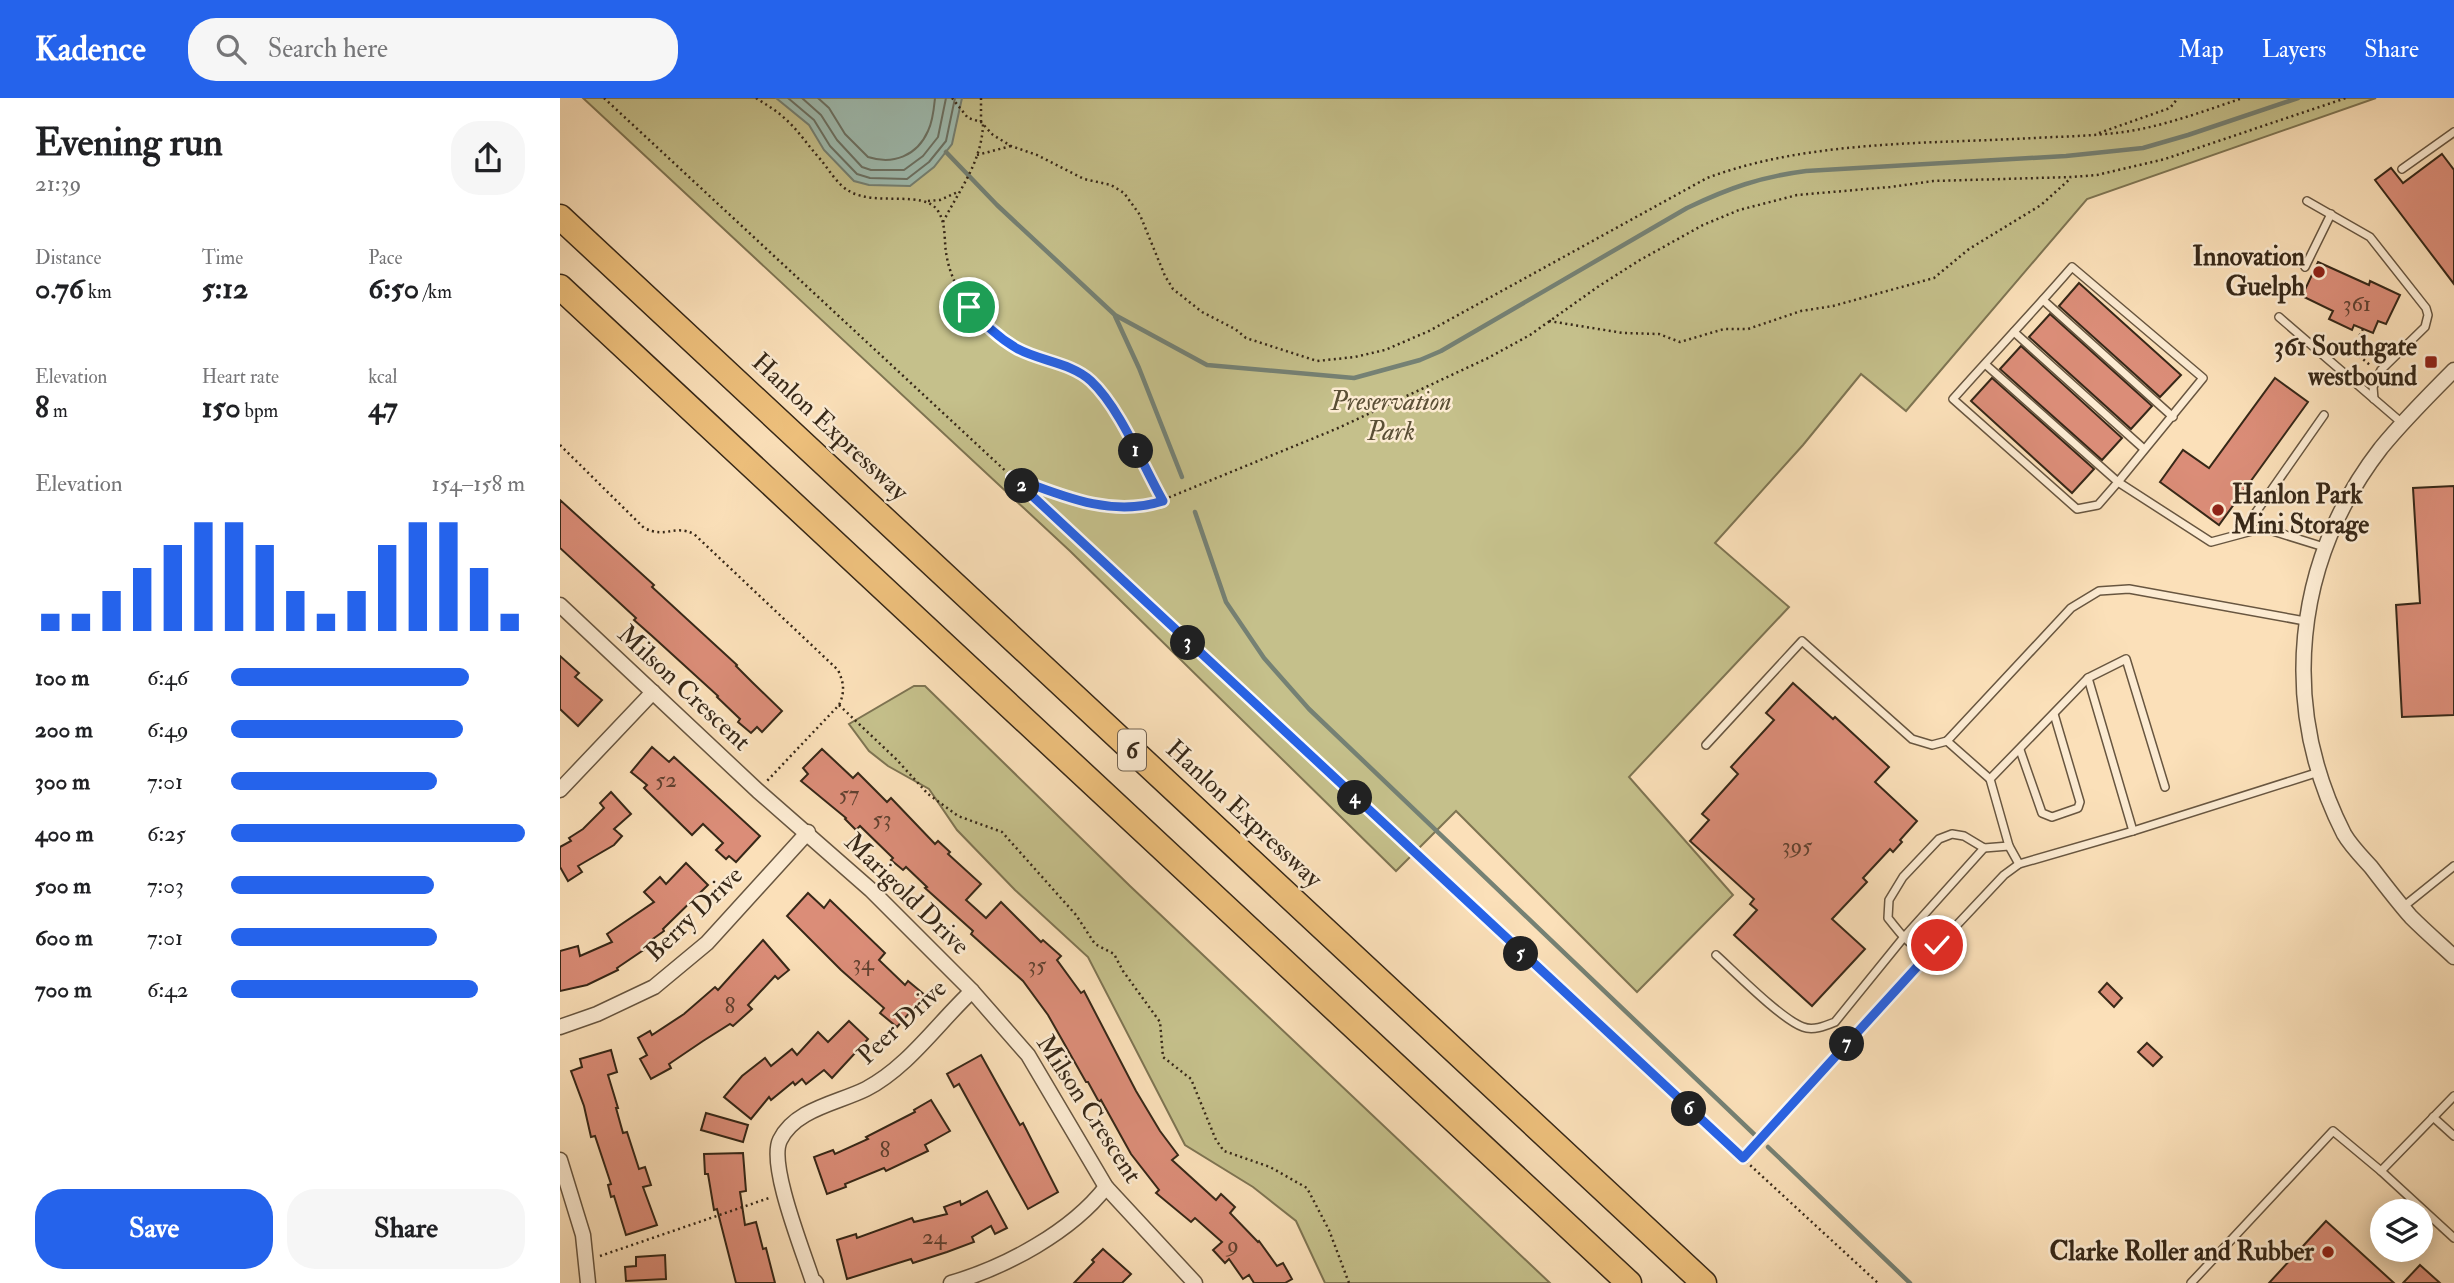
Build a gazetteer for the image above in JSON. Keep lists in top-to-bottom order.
{
  "streets": {
    "highway": ["Hanlon Expressway", "6"],
    "street": [
      "Milson Crescent",
      "Marigold Drive",
      "Berry Drive",
      "Peer Drive"
    ]
  },
  "crossings": [
    ["Milson Crescent", "Marigold Drive"],
    ["Milson Crescent", "Berry Drive"],
    ["Milson Crescent", "Peer Drive"],
    ["Marigold Drive", "Berry Drive"],
    ["Marigold Drive", "Peer Drive"]
  ],
  "parks": ["Preservation Park"],
  "places": {
    "other": ["Innovation Guelph", "Hanlon Park Mini Storage", "Clarke Roller and Rubber"],
    "transit": ["361 Southgate westbound"]
  },
  "house_numbers": [
    "361",
    "52",
    "57",
    "53",
    "395",
    "34",
    "35",
    "8",
    "8",
    "24",
    "9"
  ],
  "page": {
    "header": "Kadence",
    "search": "Search here",
    "nav": ["Map", "Layers", "Share"],
    "heading": ["Evening run", "21:39"],
    "stats": [
      ["Distance", "0.76 km"],
      ["Time", "5:12"],
      ["Pace", "6:50 /km"],
      ["Elevation", "8 m"],
      ["Heart rate", "150 bpm"],
      ["kcal", "47"]
    ],
    "pins": [
      "1",
      "2",
      "3",
      "4",
      "5",
      "7",
      "6"
    ],
    "chart": ["Elevation", "154–158 m"],
    "list": [
      {
        "name": "100 m",
        "note": "6:46"
      },
      {
        "name": "200 m",
        "note": "6:49"
      },
      {
        "name": "300 m",
        "note": "7:01"
      },
      {
        "name": "400 m",
        "note": "6:25"
      },
      {
        "name": "500 m",
        "note": "7:03"
      },
      {
        "name": "600 m",
        "note": "7:01"
      },
      {
        "name": "700 m",
        "note": "6:42"
      }
    ],
    "buttons": ["Save", "Share"]
  }
}
